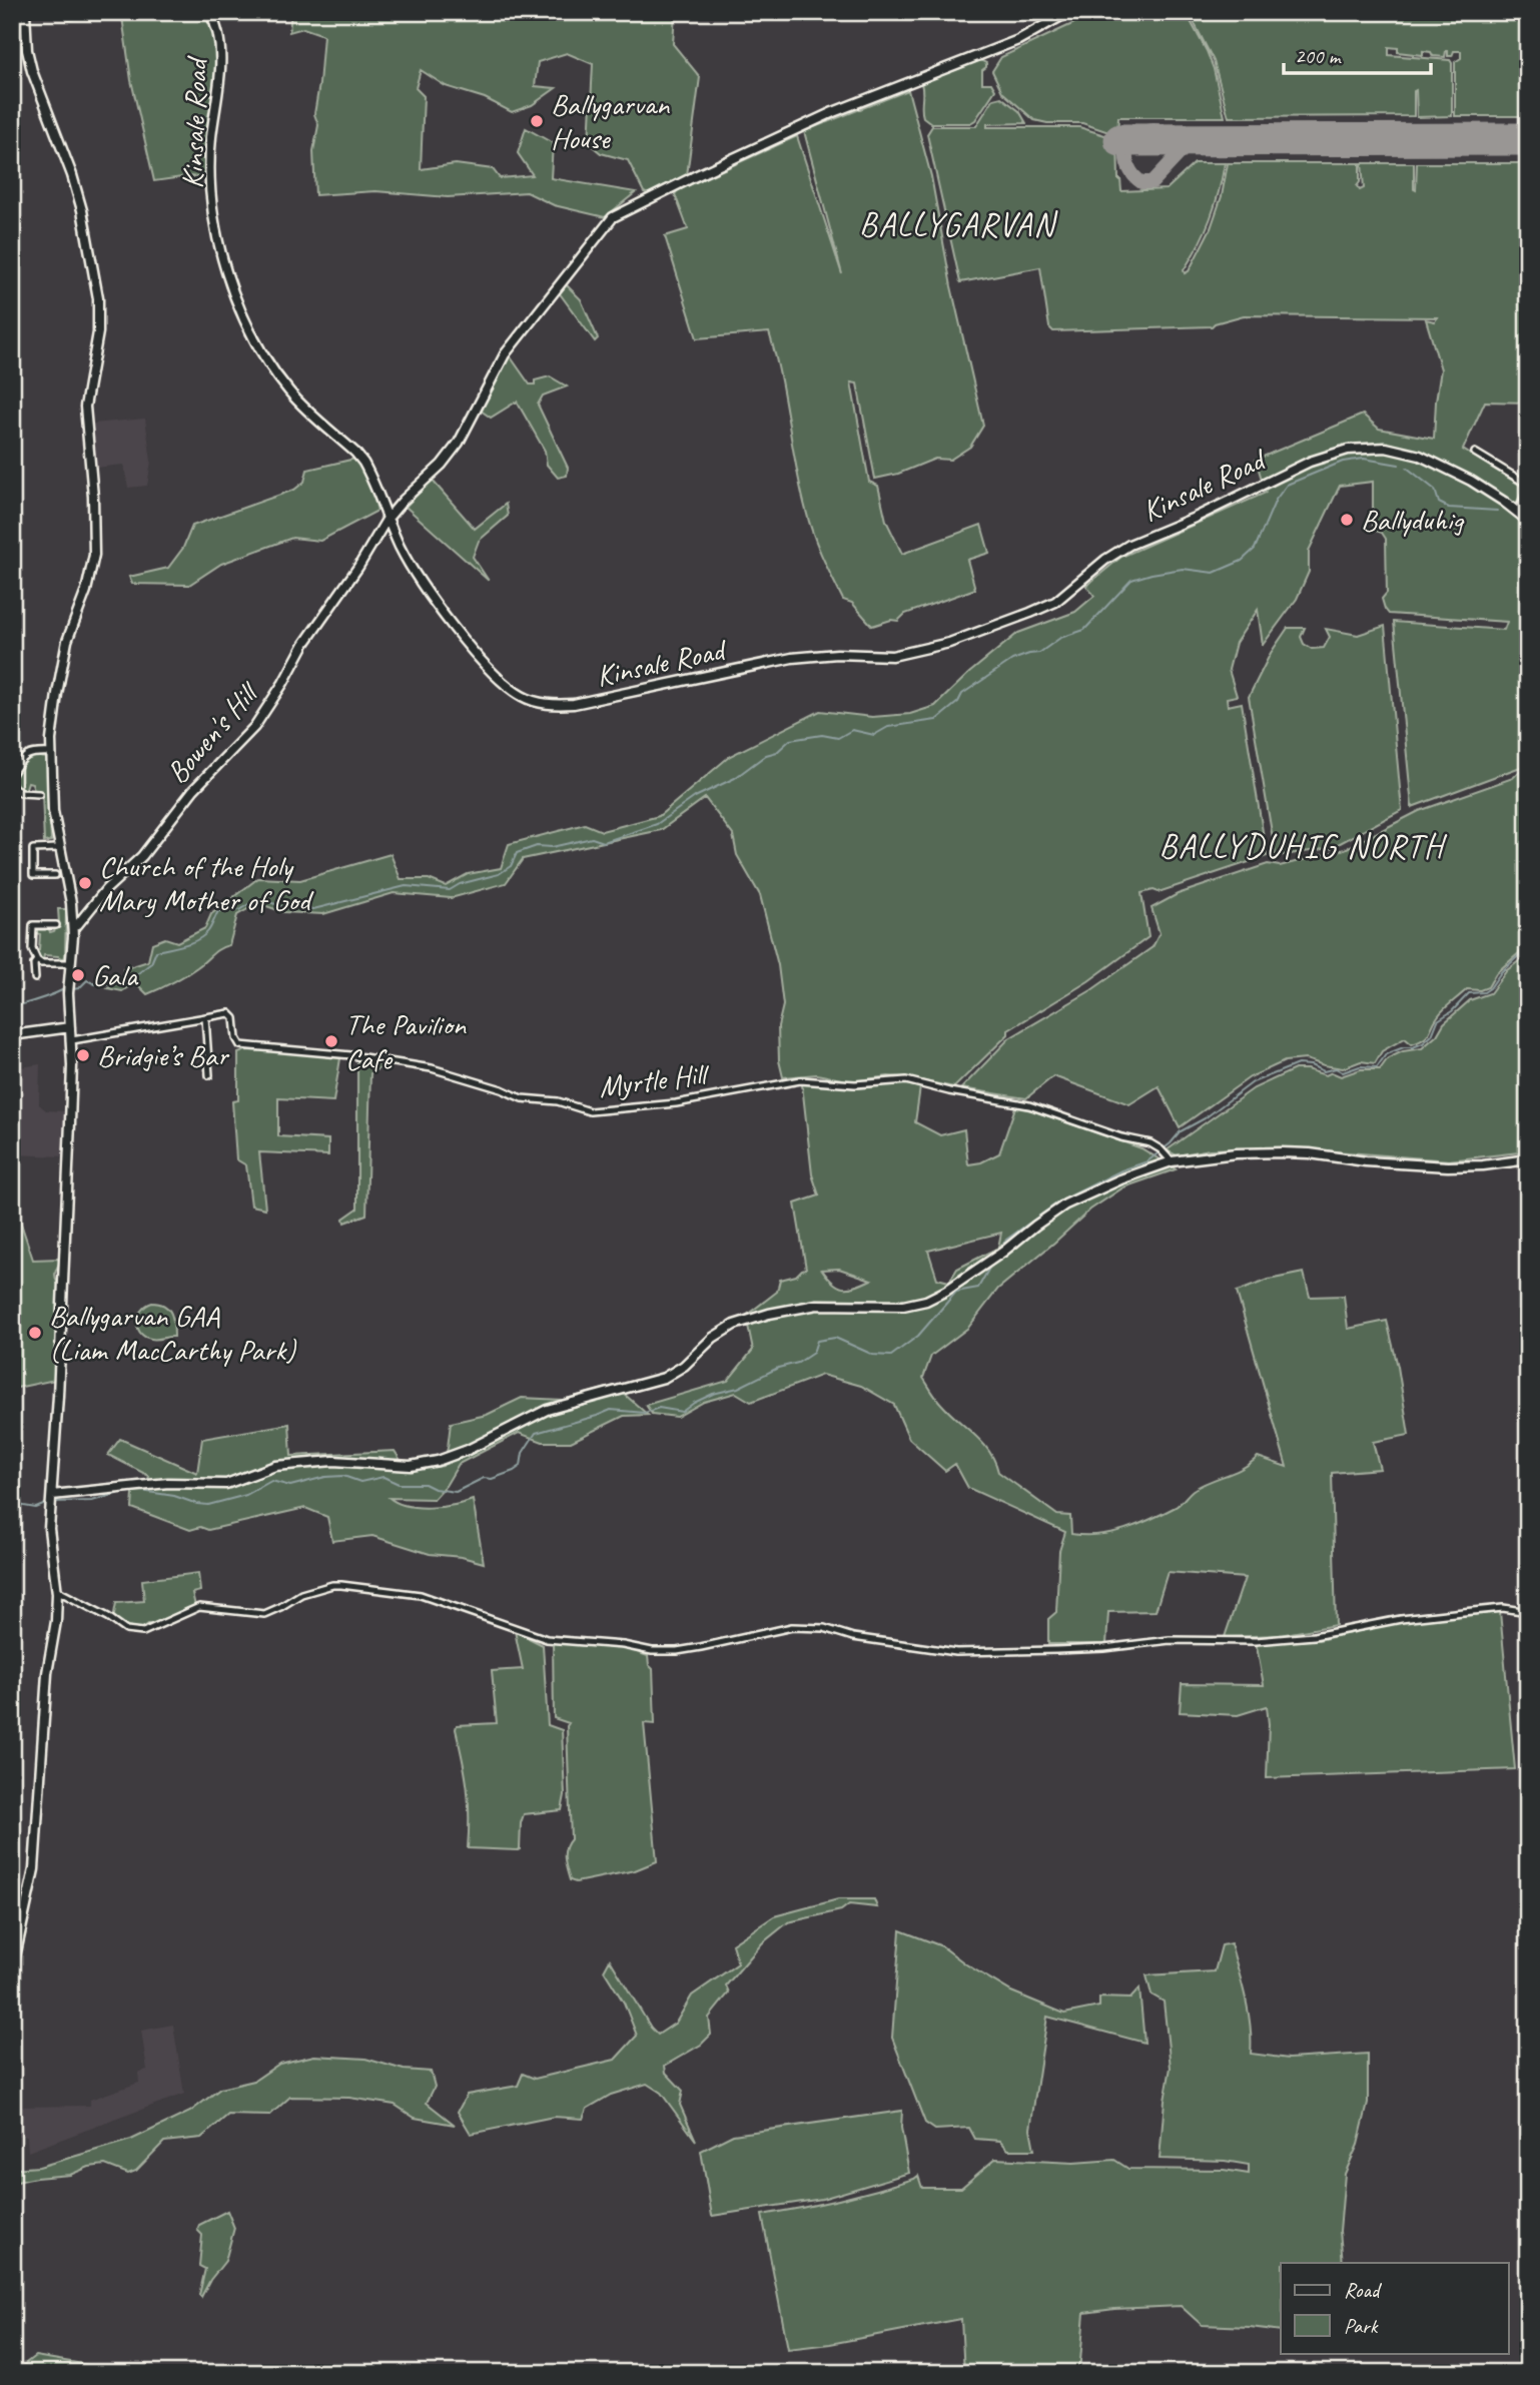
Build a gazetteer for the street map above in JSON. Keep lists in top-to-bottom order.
{
  "streets": {
    "main road": ["Kinsale Road", "Bowen's Hill"],
    "street": ["Myrtle Hill"]
  },
  "crossings": [
    ["Kinsale Road", "Bowen's Hill"]
  ],
  "districts": ["BALLYGARVAN", "BALLYDUHIG NORTH"],
  "places": [
    "Ballygarvan House",
    "Ballyduhig",
    "Church of the Holy Mary Mother of God",
    "Gala",
    "The Pavilion Cafe",
    "Bridgie’s Bar",
    "Ballygarvan GAA (Liam MacCarthy Park)"
  ],
  "legend": ["Road", "Park"],
  "scale_bar": "200 m"
}
